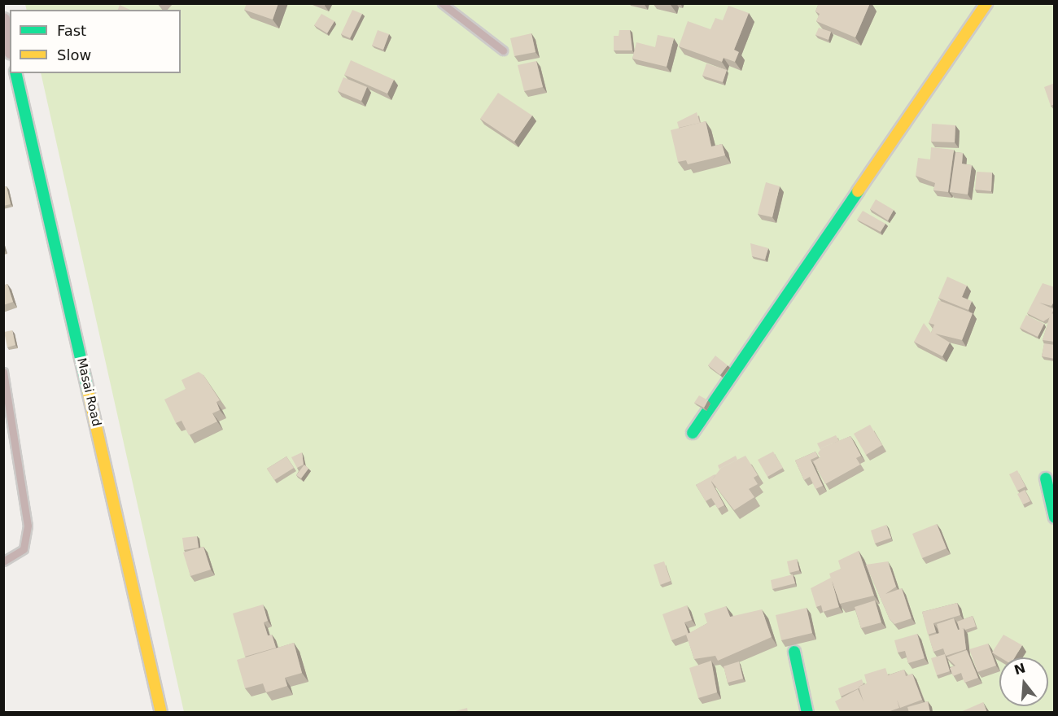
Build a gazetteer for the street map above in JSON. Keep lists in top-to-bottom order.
{
  "streets": {
    "street": ["Masai Road"]
  },
  "legend": ["Fast", "Slow"],
  "north": "top"
}
